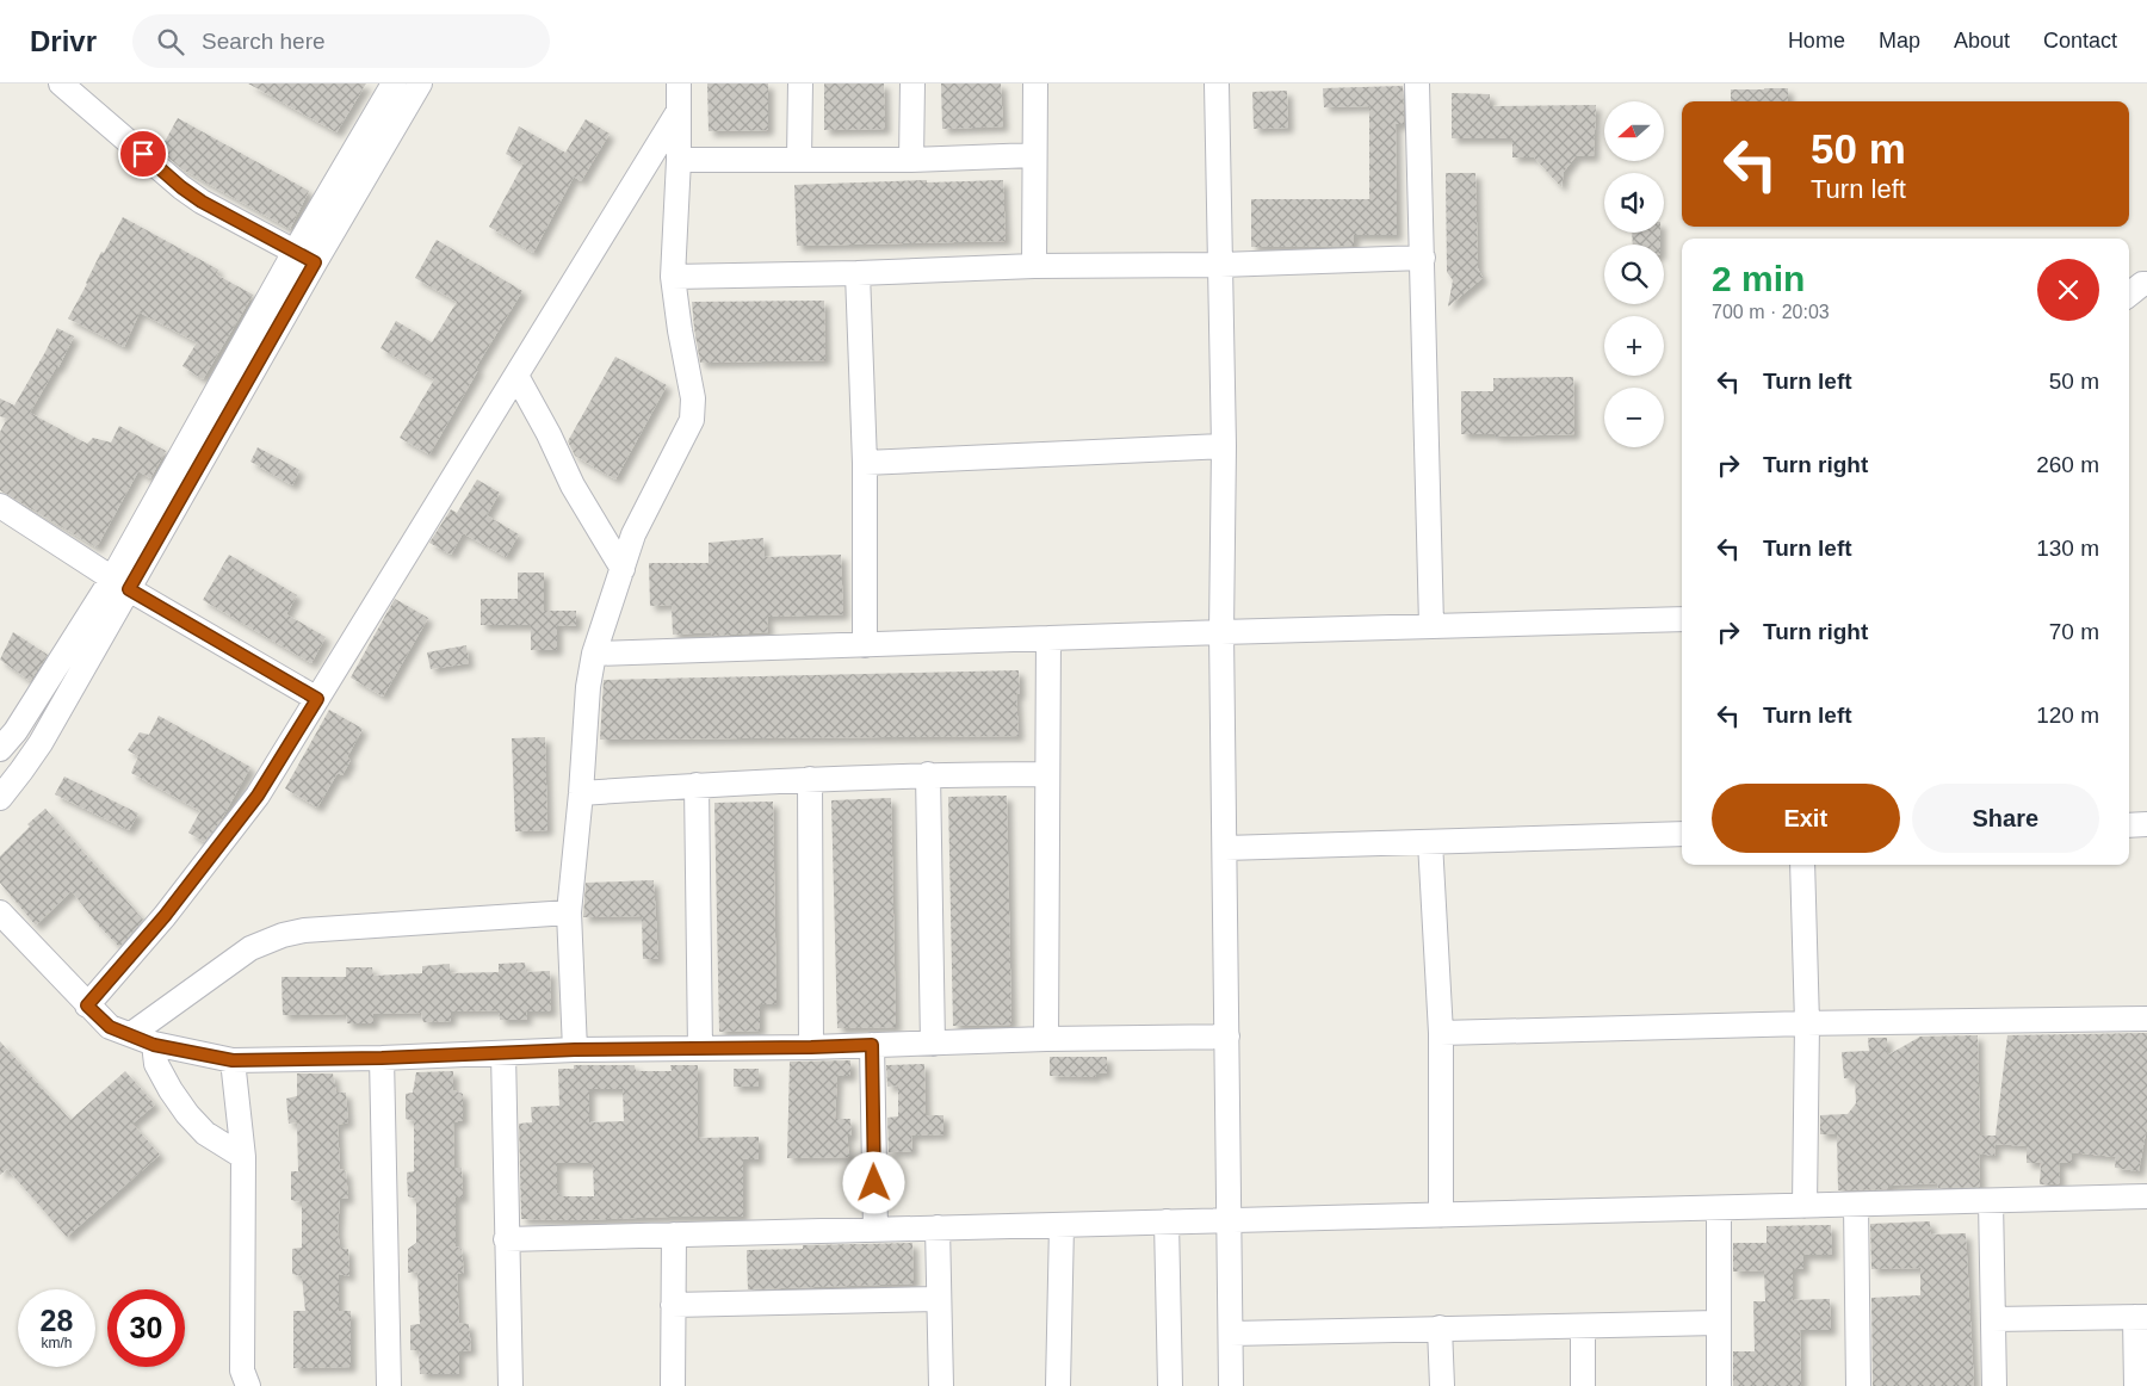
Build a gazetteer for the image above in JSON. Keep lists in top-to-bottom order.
{
  "north": "left",
  "page": {
    "header": "Drivr",
    "search": "Search here",
    "nav": [
      "Home",
      "Map",
      "About",
      "Contact"
    ],
    "map_buttons": ["+", "−"],
    "turn": ["50 m", "Turn left"],
    "heading": ["2 min", "700 m · 20:03"],
    "list": [
      {
        "name": "Turn left",
        "value": "50 m"
      },
      {
        "name": "Turn right",
        "value": "260 m"
      },
      {
        "name": "Turn left",
        "value": "130 m"
      },
      {
        "name": "Turn right",
        "value": "70 m"
      },
      {
        "name": "Turn left",
        "value": "120 m"
      }
    ],
    "buttons": ["Exit", "Share"],
    "speed": "28 km/h",
    "limit": "30"
  }
}
